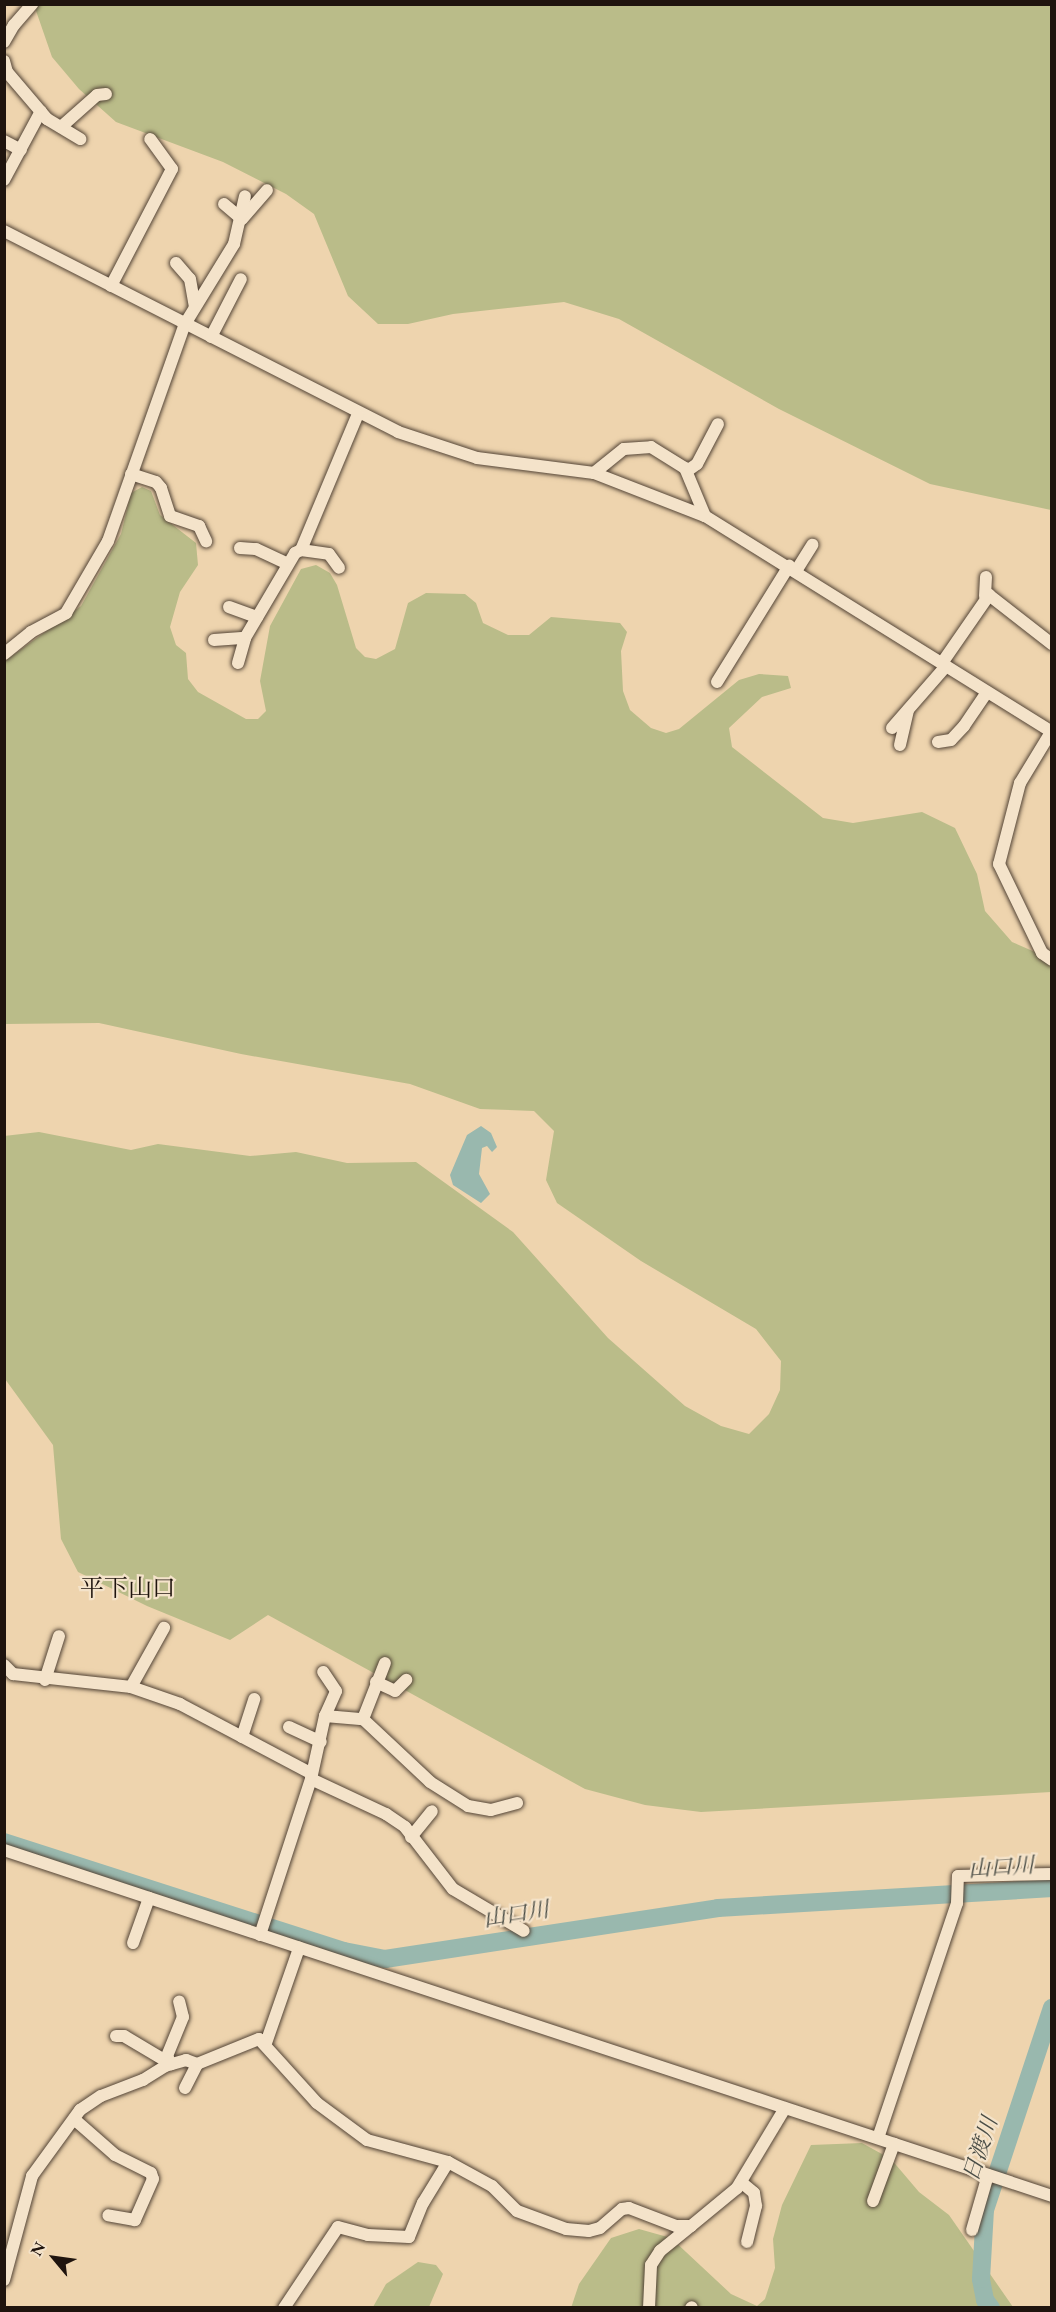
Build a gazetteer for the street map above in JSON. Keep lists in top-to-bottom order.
{
  "districts": ["平下山口"],
  "water": ["山口川", "日渡川"],
  "north": "top left"
}
